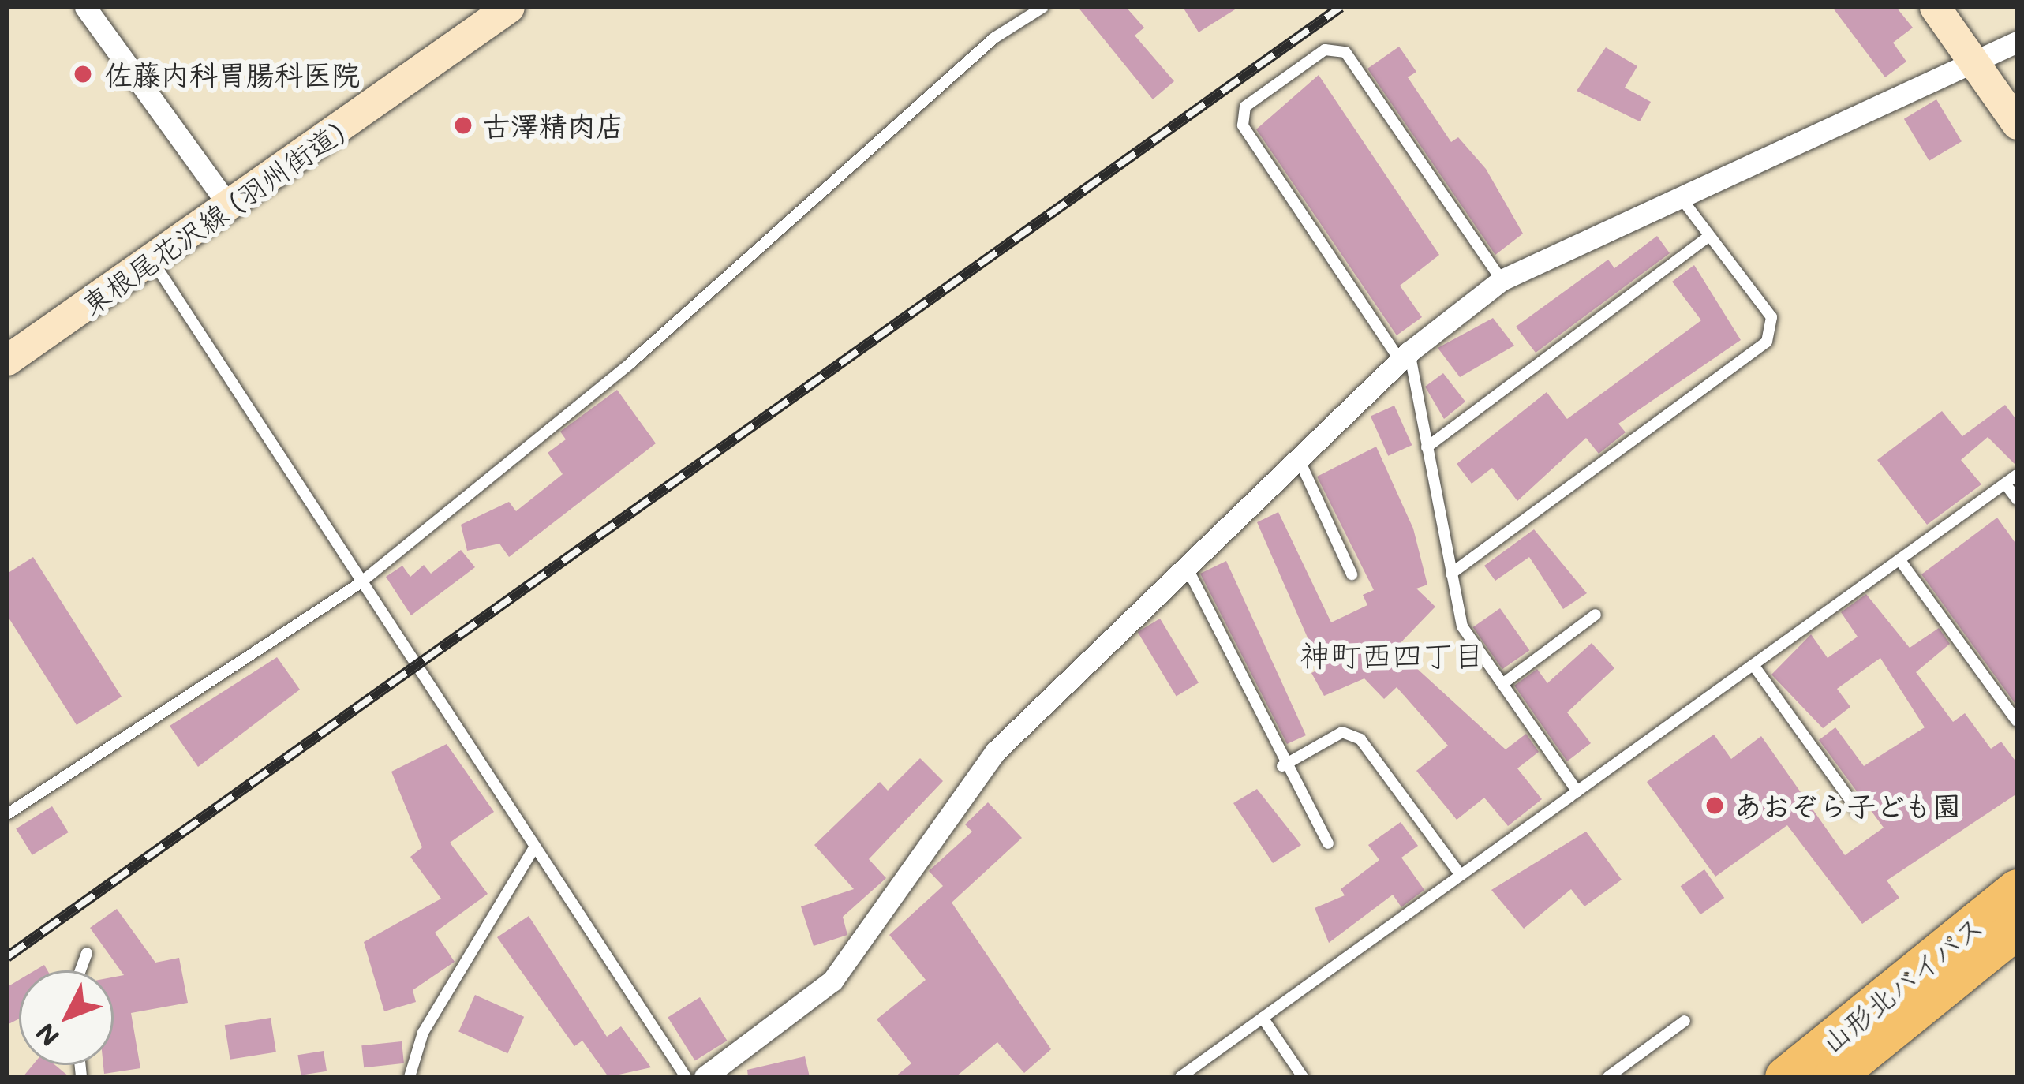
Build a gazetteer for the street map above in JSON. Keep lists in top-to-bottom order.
{
  "streets": {
    "highway": ["山形北バイパス"],
    "main road": ["東根尾花沢線 (羽州街道)"]
  },
  "districts": ["神町西四丁目"],
  "places": ["佐藤内科胃腸科医院", "古澤精肉店", "あおぞら子ども園"],
  "north": "bottom left"
}
